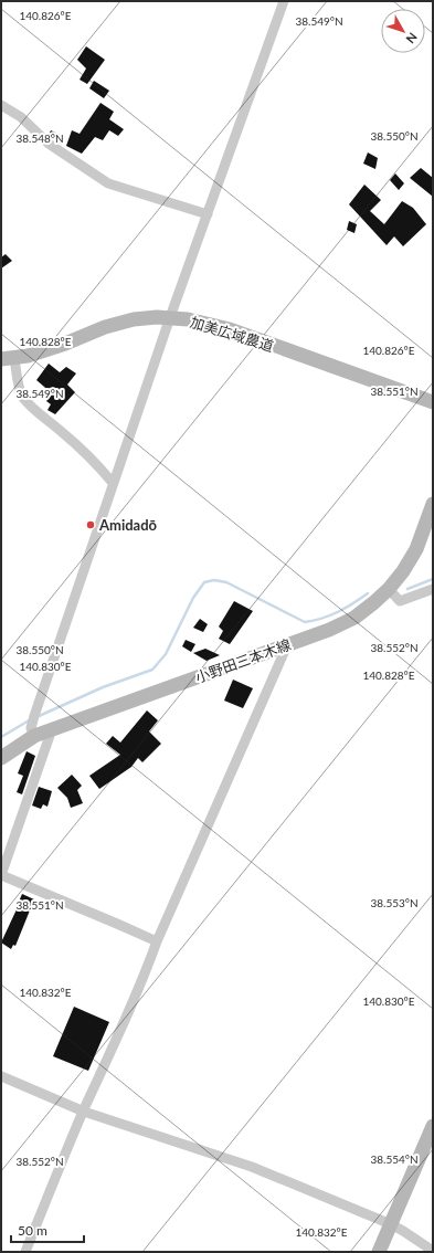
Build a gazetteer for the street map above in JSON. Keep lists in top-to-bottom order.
{
  "streets": {
    "street": ["加美広域農道", "小野田三本木線"]
  },
  "places": ["Amidadō"],
  "scale_bar": "50 m",
  "north": "bottom right",
  "coordinates": [
    "140.826°E",
    "38.549°N",
    "38.550°N",
    "38.548°N",
    "140.828°E",
    "38.551°N",
    "38.552°N",
    "140.830°E",
    "38.553°N",
    "140.832°E",
    "38.554°N"
  ]
}
